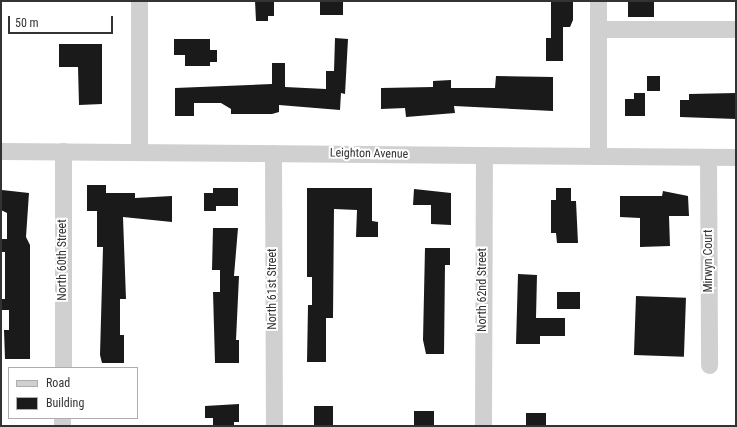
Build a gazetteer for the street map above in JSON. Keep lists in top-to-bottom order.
{
  "streets": {
    "street": [
      "Leighton Avenue",
      "North 60th Street",
      "Mirwyn Court",
      "North 61st Street",
      "North 62nd Street"
    ]
  },
  "crossings": [
    ["Leighton Avenue", "North 60th Street"],
    ["Leighton Avenue", "Mirwyn Court"],
    ["Leighton Avenue", "North 61st Street"],
    ["Leighton Avenue", "North 62nd Street"]
  ],
  "legend": ["Road", "Building"],
  "scale_bar": "50 m"
}
